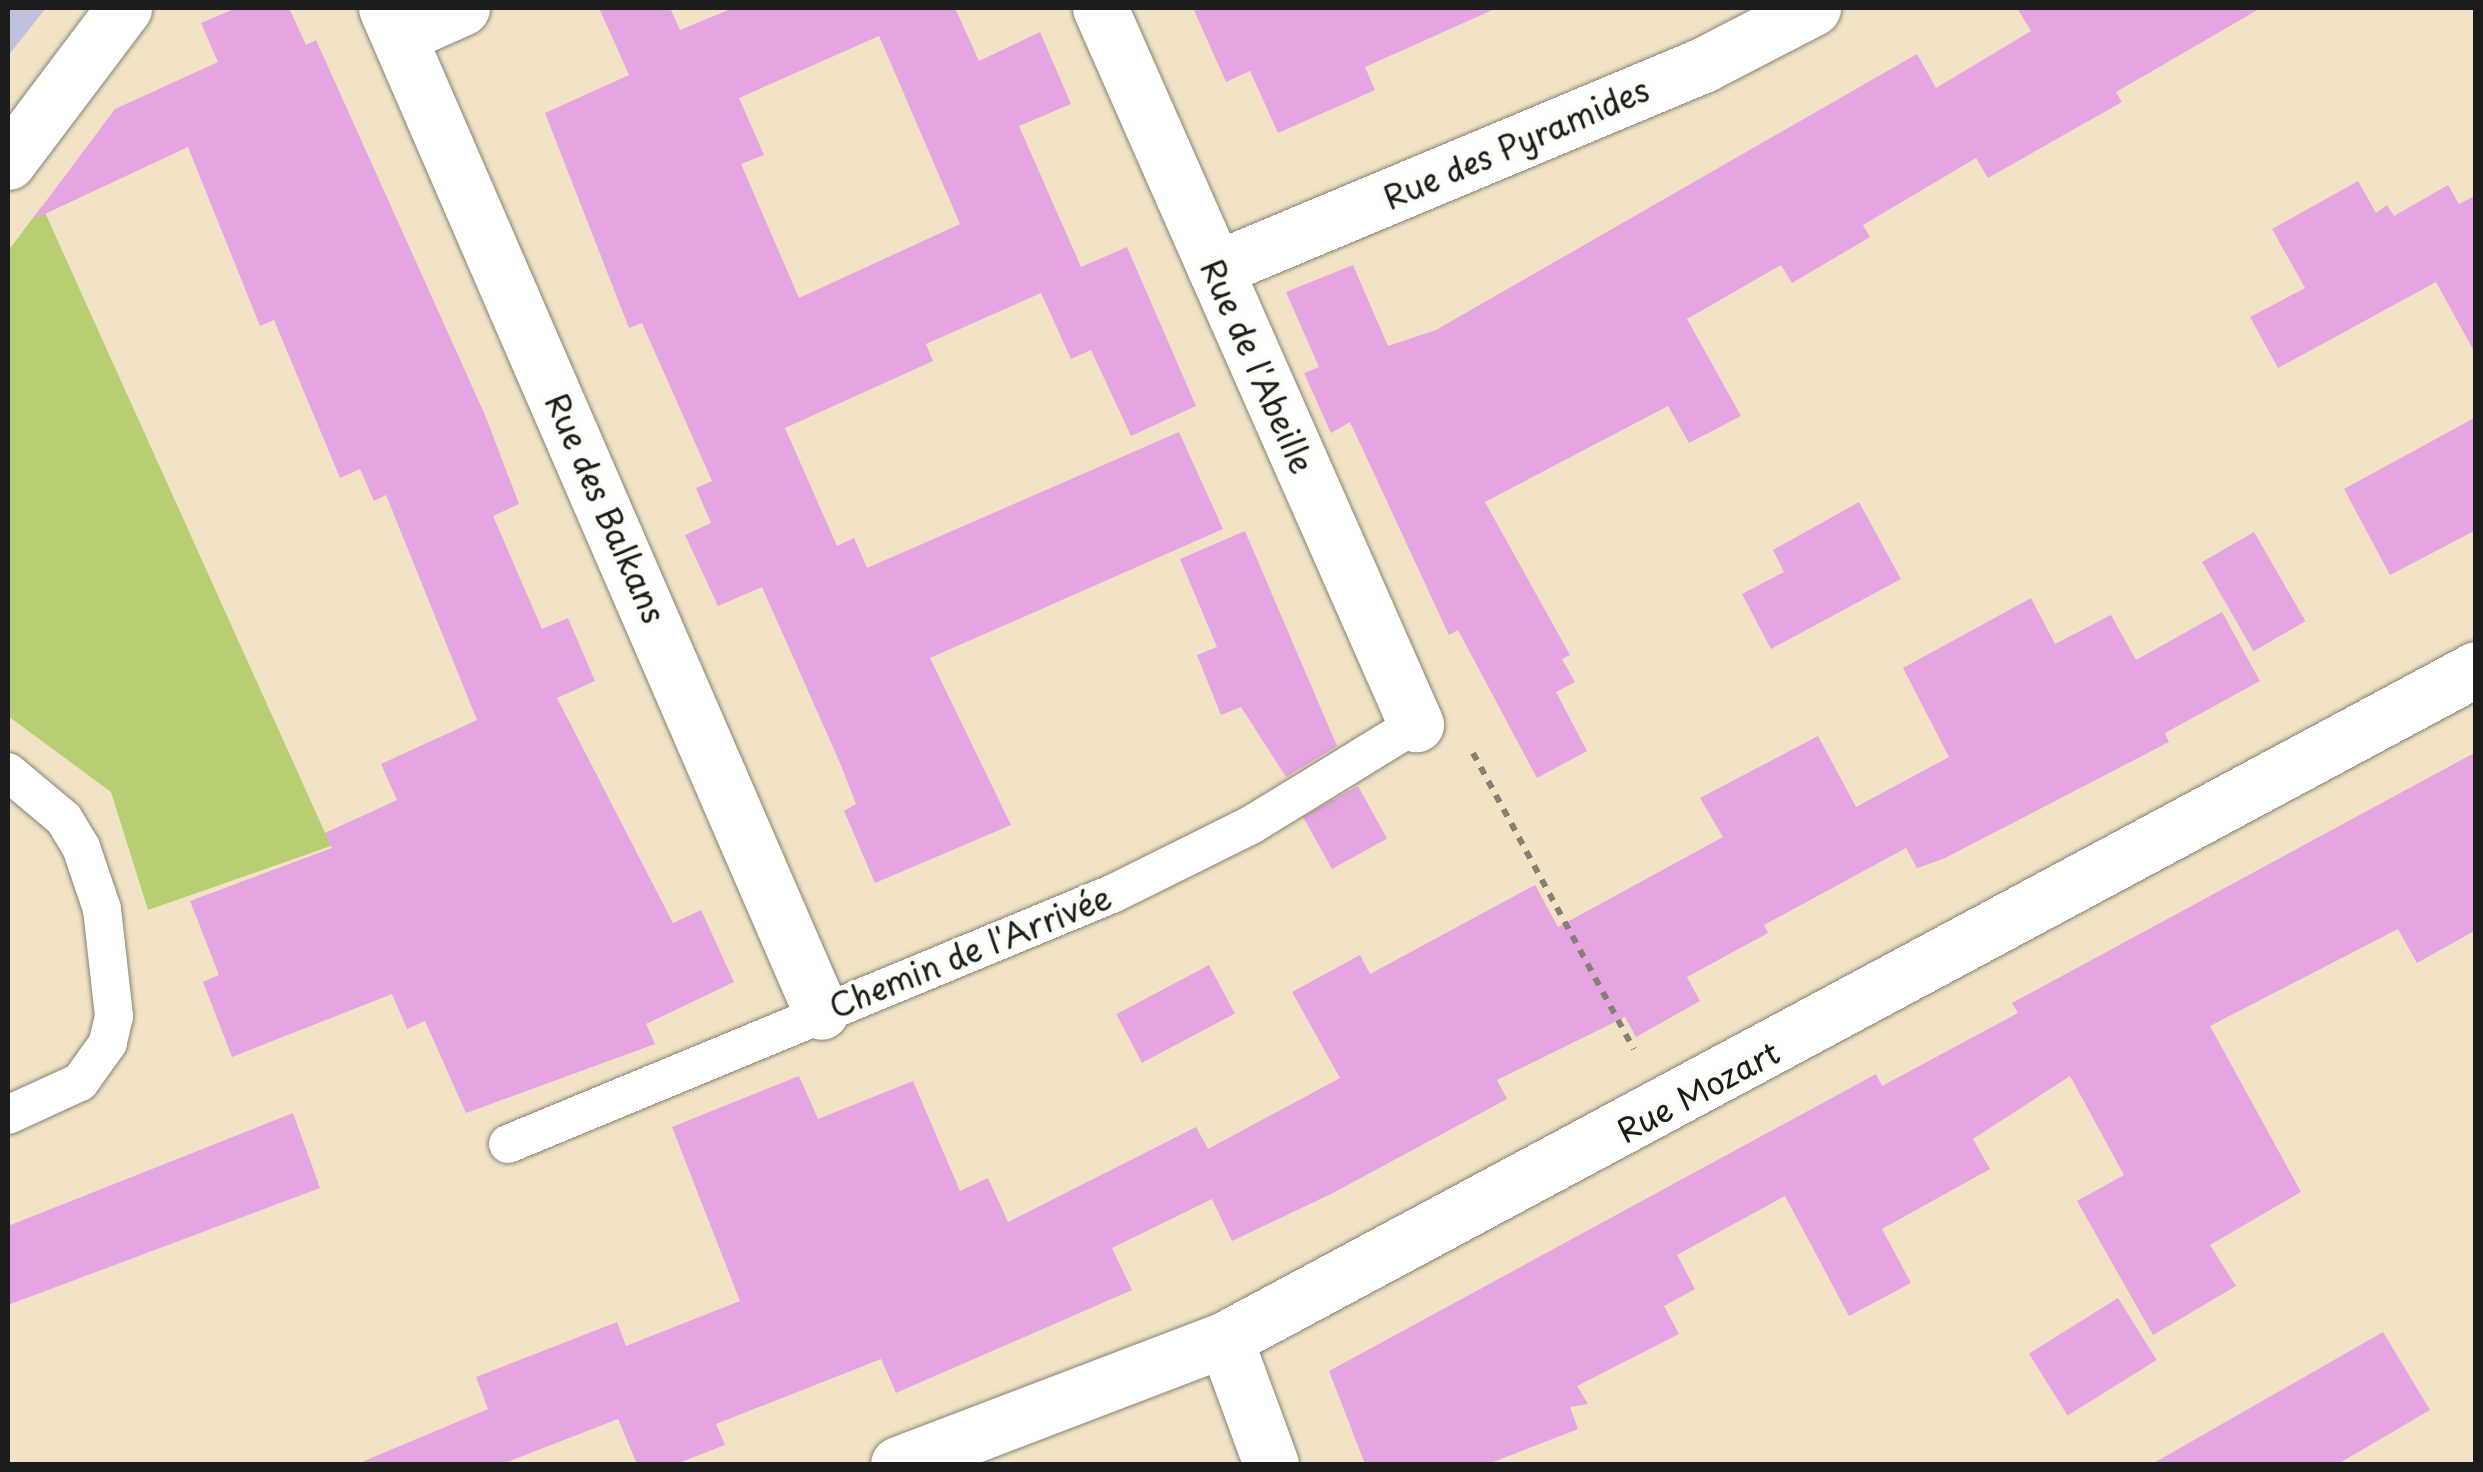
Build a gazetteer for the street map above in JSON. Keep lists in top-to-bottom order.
{
  "streets": {
    "street": [
      "Rue des Pyramides",
      "Rue de l'Abeille",
      "Rue des Balkans",
      "Rue Mozart"
    ],
    "lane": ["Chemin de l'Arrivée"]
  },
  "crossings": [
    ["Rue des Pyramides", "Rue de l'Abeille"],
    ["Rue de l'Abeille", "Chemin de l'Arrivée"],
    ["Rue des Balkans", "Chemin de l'Arrivée"]
  ]
}
